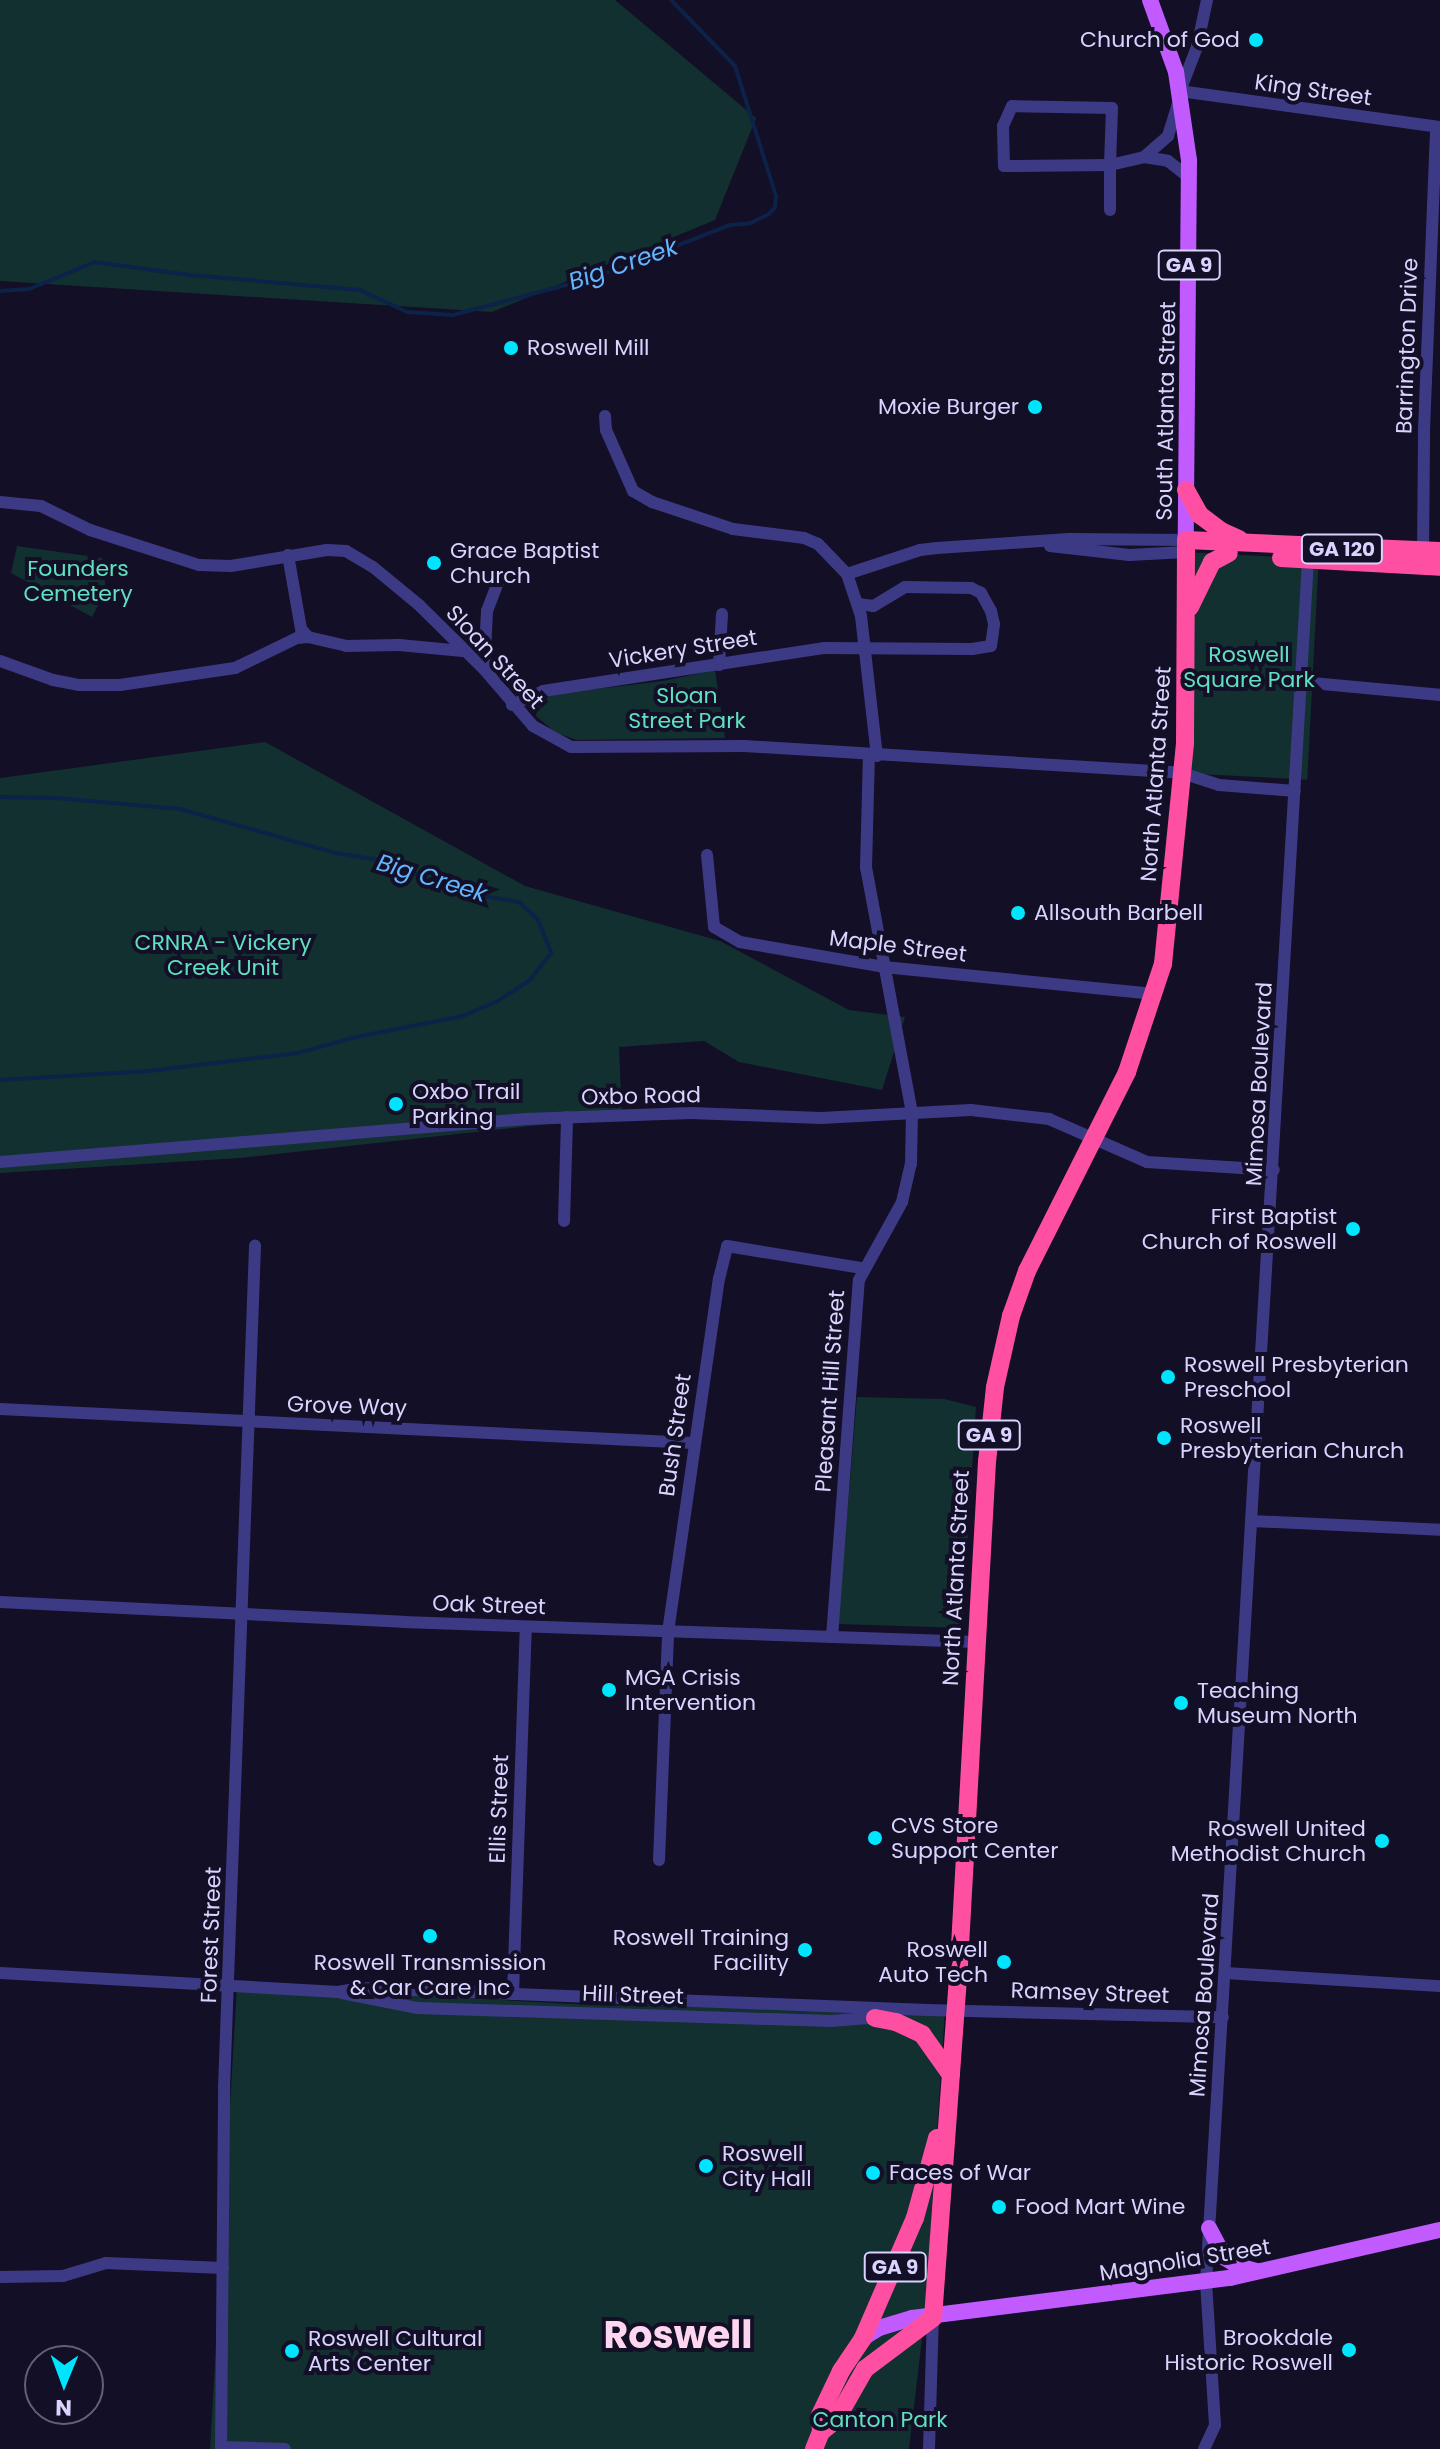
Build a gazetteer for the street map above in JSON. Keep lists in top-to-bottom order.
{
  "streets": {
    "highway": ["GA 9", "GA 120", "North Atlanta Street"],
    "main road": ["South Atlanta Street", "Magnolia Street"],
    "street": [
      "King Street",
      "Barrington Drive",
      "Vickery Street",
      "Sloan Street",
      "Maple Street",
      "Mimosa Boulevard",
      "Oxbo Road",
      "Pleasant Hill Street",
      "Grove Way",
      "Bush Street",
      "Oak Street",
      "Ellis Street",
      "Forest Street",
      "Ramsey Street",
      "Hill Street"
    ]
  },
  "crossings": [
    ["King Street", "Barrington Drive"],
    ["King Street", "South Atlanta Street"],
    ["GA 9", "North Atlanta Street"],
    ["GA 9", "Magnolia Street"],
    ["Barrington Drive", "GA 120"],
    ["South Atlanta Street", "GA 120"],
    ["South Atlanta Street", "North Atlanta Street"],
    ["GA 120", "North Atlanta Street"],
    ["GA 120", "Mimosa Boulevard"],
    ["Vickery Street", "Sloan Street"],
    ["Vickery Street", "Pleasant Hill Street"],
    ["Sloan Street", "North Atlanta Street"],
    ["Sloan Street", "Mimosa Boulevard"],
    ["Sloan Street", "Pleasant Hill Street"],
    ["North Atlanta Street", "Maple Street"],
    ["North Atlanta Street", "Oxbo Road"],
    ["North Atlanta Street", "Oak Street"],
    ["North Atlanta Street", "Ramsey Street"],
    ["North Atlanta Street", "Hill Street"],
    ["North Atlanta Street", "Magnolia Street"],
    ["Maple Street", "Pleasant Hill Street"],
    ["Mimosa Boulevard", "Oxbo Road"],
    ["Mimosa Boulevard", "Ramsey Street"],
    ["Mimosa Boulevard", "Magnolia Street"],
    ["Oxbo Road", "Pleasant Hill Street"],
    ["Pleasant Hill Street", "Bush Street"],
    ["Pleasant Hill Street", "Oak Street"],
    ["Grove Way", "Bush Street"],
    ["Grove Way", "Forest Street"],
    ["Bush Street", "Oak Street"],
    ["Oak Street", "Ellis Street"],
    ["Oak Street", "Forest Street"],
    ["Ellis Street", "Hill Street"],
    ["Forest Street", "Hill Street"],
    ["Ramsey Street", "Hill Street"]
  ],
  "districts": ["Roswell"],
  "water": ["Big Creek"],
  "parks": [
    "Founders Cemetery",
    "Roswell Square Park",
    "Sloan Street Park",
    "CRNRA - Vickery Creek Unit",
    "Canton Park"
  ],
  "places": [
    "Church of God",
    "Roswell Mill",
    "Moxie Burger",
    "Grace Baptist Church",
    "Allsouth Barbell",
    "Oxbo Trail Parking",
    "First Baptist Church of Roswell",
    "Roswell Presbyterian Preschool",
    "Roswell Presbyterian Church",
    "MGA Crisis Intervention",
    "Teaching Museum North",
    "CVS Store Support Center",
    "Roswell United Methodist Church",
    "Roswell Transmission & Car Care Inc",
    "Roswell Training Facility",
    "Roswell Auto Tech",
    "Roswell City Hall",
    "Faces of War",
    "Food Mart Wine",
    "Brookdale Historic Roswell",
    "Roswell Cultural Arts Center"
  ],
  "north": "bottom"
}
